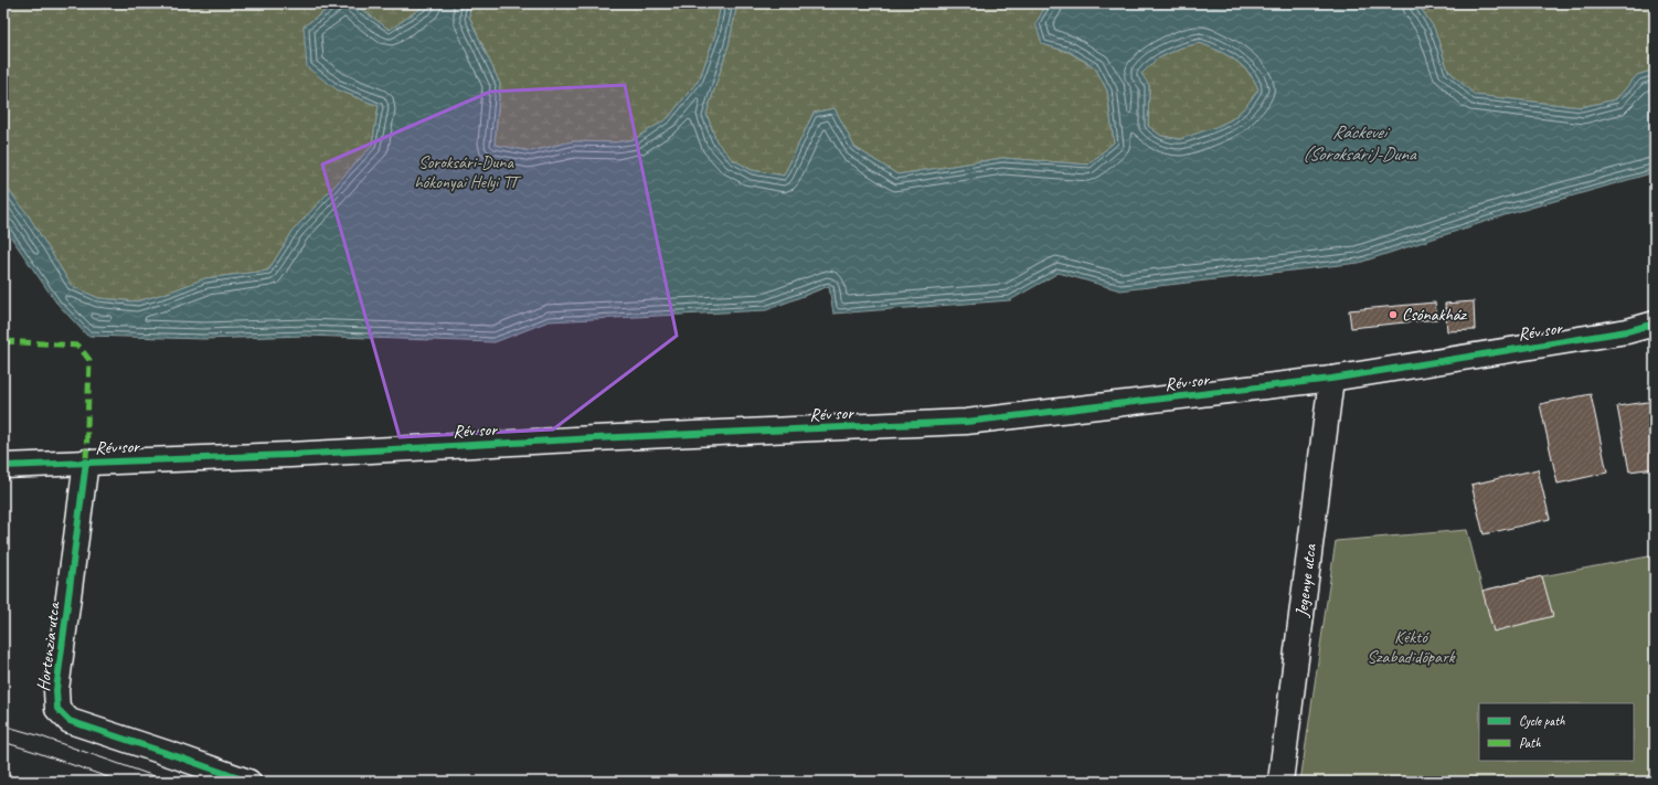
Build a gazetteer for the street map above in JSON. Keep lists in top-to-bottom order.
{
  "streets": {
    "street": ["Rév sor", "Jegenye utca", "Hortenzia utca"]
  },
  "crossings": [
    ["Rév sor", "Jegenye utca"],
    ["Rév sor", "Hortenzia utca"]
  ],
  "water": ["Ráckevei (Soroksári)-Duna"],
  "parks": ["Soroksári-Duna hókonyai Helyi TT", "Kéktó Szabadidőpark"],
  "places": ["Csónakház"],
  "legend": ["Cycle path", "Path"]
}
